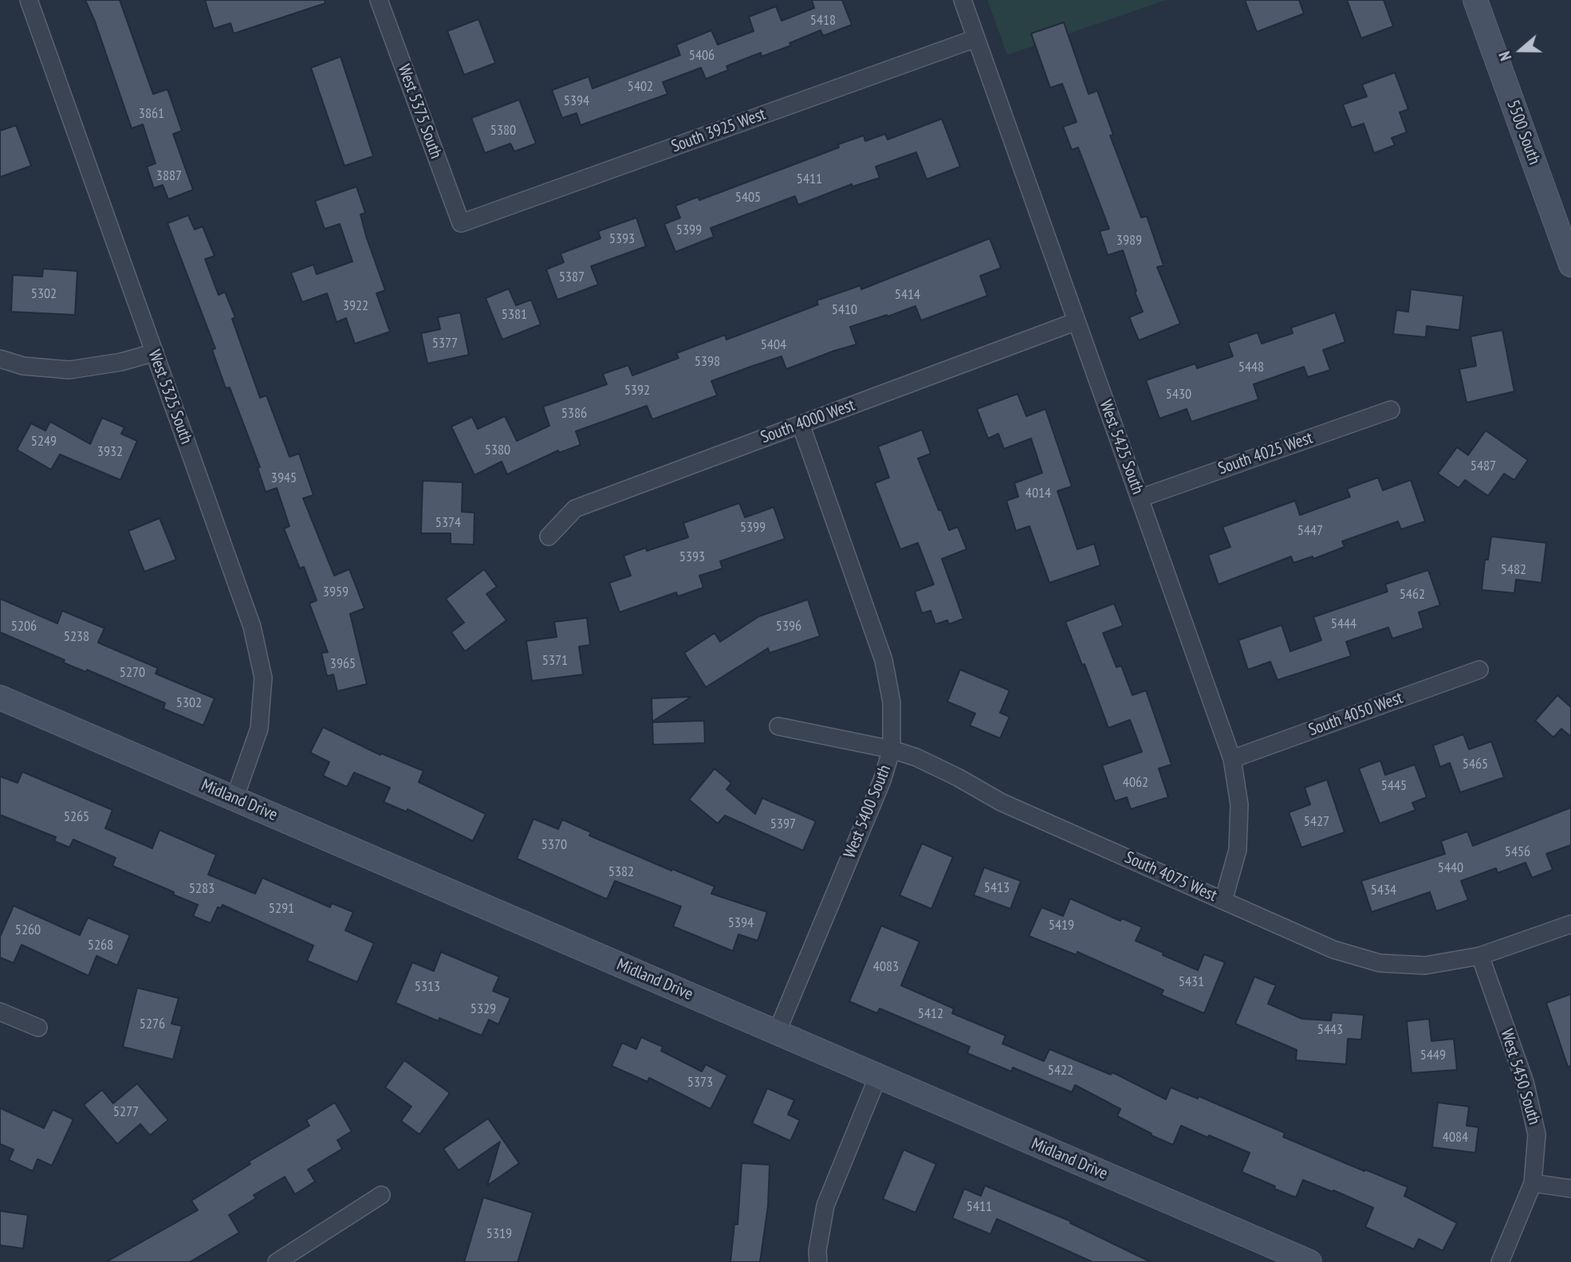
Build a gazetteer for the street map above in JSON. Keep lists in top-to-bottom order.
{
  "streets": {
    "street": [
      "West 5375 South",
      "South 3925 West",
      "5500 South",
      "West 5325 South",
      "South 4000 West",
      "West 5425 South",
      "South 4025 West",
      "South 4050 West",
      "Midland Drive",
      "West 5400 South",
      "South 4075 West",
      "West 5450 South"
    ]
  },
  "crossings": [
    ["West 5375 South", "South 3925 West"],
    ["South 3925 West", "West 5425 South"],
    ["West 5325 South", "Midland Drive"],
    ["South 4000 West", "West 5425 South"],
    ["South 4000 West", "West 5400 South"],
    ["West 5425 South", "South 4025 West"],
    ["West 5425 South", "South 4050 West"],
    ["West 5425 South", "South 4075 West"],
    ["Midland Drive", "West 5400 South"],
    ["West 5400 South", "South 4075 West"],
    ["South 4075 West", "West 5450 South"]
  ],
  "house_numbers": [
    "5418",
    "5406",
    "5402",
    "5394",
    "3861",
    "5380",
    "3887",
    "5411",
    "5405",
    "5399",
    "5393",
    "3989",
    "5387",
    "5302",
    "5414",
    "3922",
    "5410",
    "5381",
    "5377",
    "5404",
    "5398",
    "5448",
    "5392",
    "5430",
    "5386",
    "5249",
    "5380",
    "3932",
    "5487",
    "3945",
    "4014",
    "5374",
    "5399",
    "5447",
    "5393",
    "5482",
    "3959",
    "5462",
    "5444",
    "5206",
    "5396",
    "5238",
    "5371",
    "3965",
    "5270",
    "5302",
    "5465",
    "4062",
    "5445",
    "5265",
    "5427",
    "5397",
    "5370",
    "5456",
    "5440",
    "5382",
    "5413",
    "5283",
    "5434",
    "5291",
    "5394",
    "5419",
    "5260",
    "5268",
    "4083",
    "5431",
    "5313",
    "5329",
    "5412",
    "5276",
    "5443",
    "5449",
    "5422",
    "5373",
    "5277",
    "4084",
    "5411",
    "5319"
  ],
  "north": "left"
}
